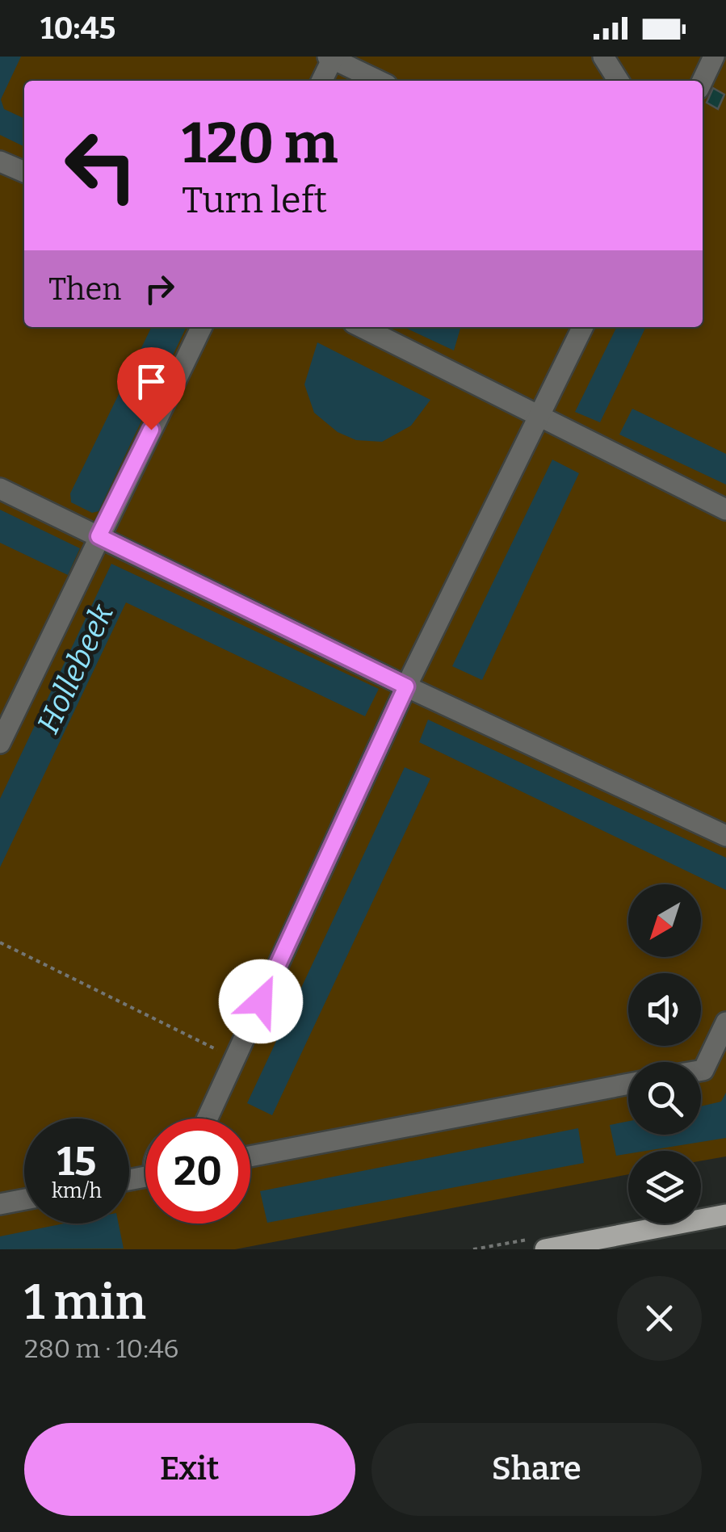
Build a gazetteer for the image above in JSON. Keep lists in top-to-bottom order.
{
  "water": ["Hollebeek"],
  "north": "bottom left",
  "page": {
    "status": "10:45",
    "turn": ["120 m", "Turn left"],
    "then": "Then",
    "speed": "15 km/h",
    "limit": "20",
    "heading": ["1 min", "280 m · 10:46"],
    "buttons": ["Exit", "Share"]
  }
}
